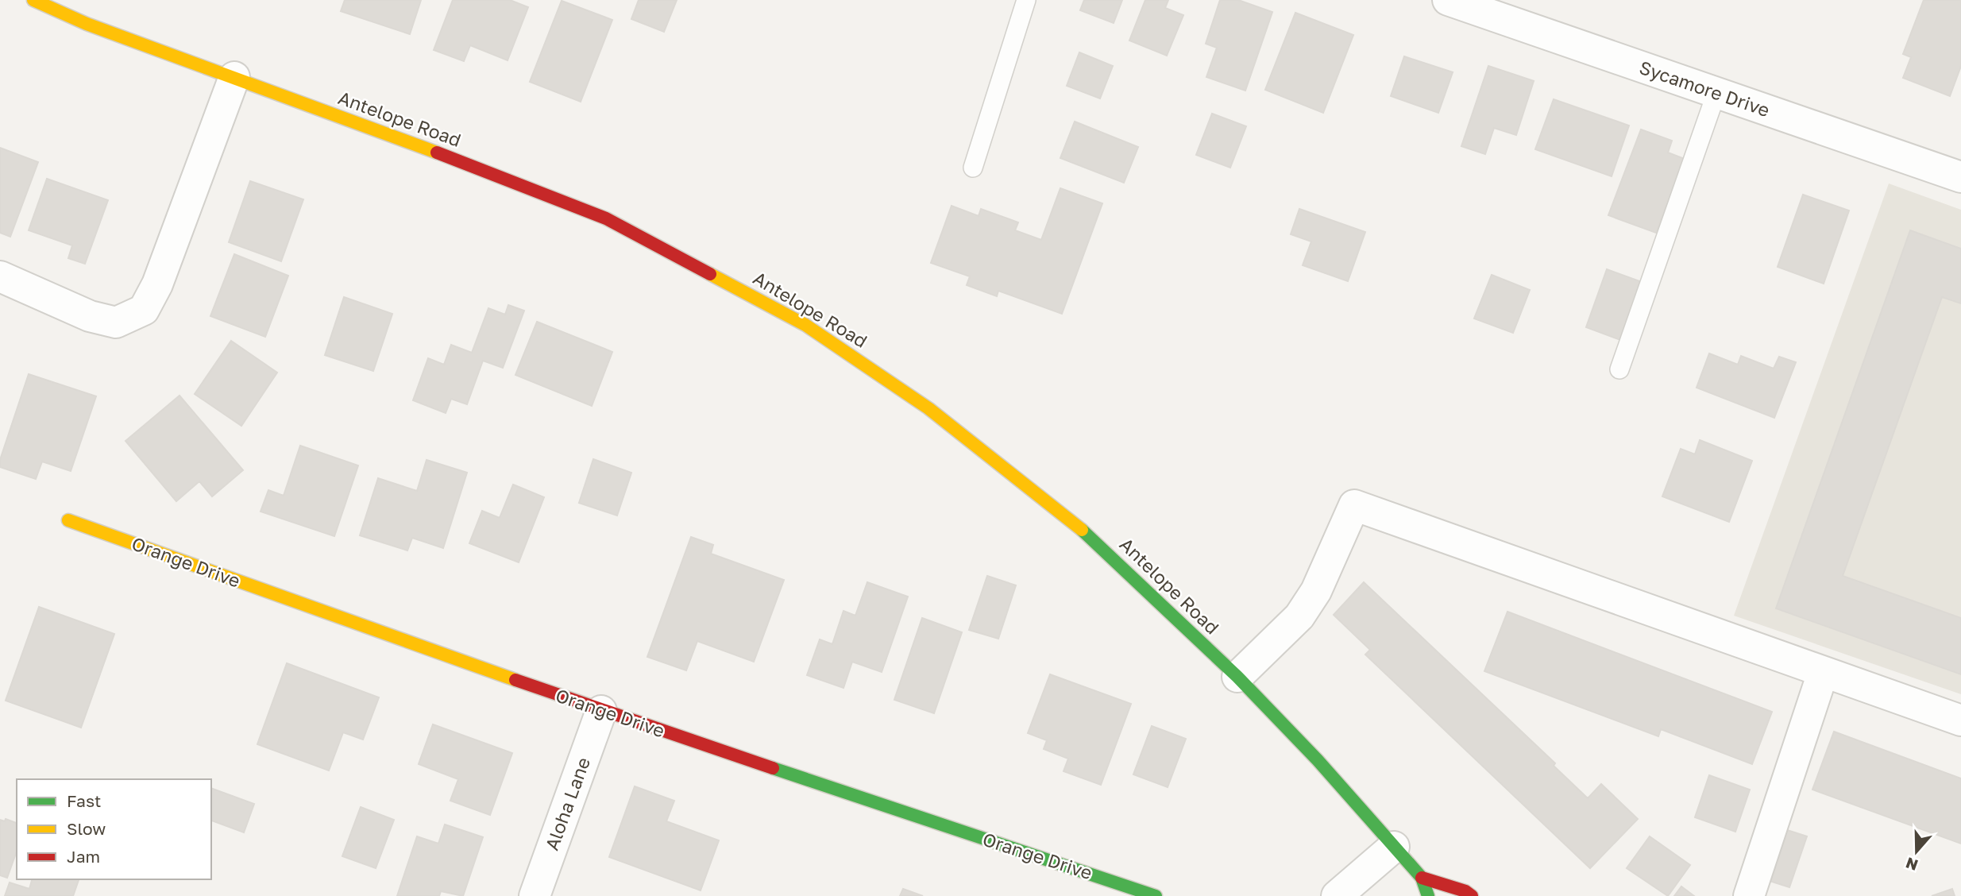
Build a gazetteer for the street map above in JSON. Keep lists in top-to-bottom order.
{
  "streets": {
    "main road": ["Antelope Road", "Orange Drive"],
    "street": ["Sycamore Drive", "Aloha Lane"]
  },
  "crossings": [
    ["Orange Drive", "Aloha Lane"]
  ],
  "legend": ["Fast", "Slow", "Jam"],
  "north": "bottom"
}
